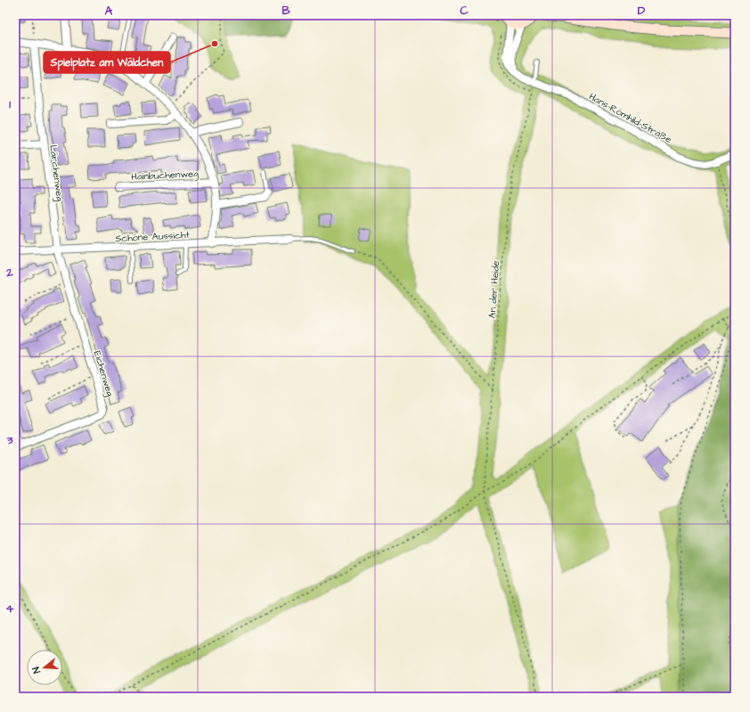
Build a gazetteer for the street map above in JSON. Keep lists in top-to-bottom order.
{
  "streets": {
    "street": [
      "Hans-Römhild-Straße",
      "Lärchenweg",
      "Hainbuchenweg",
      "Schöne Aussicht",
      "Eichenweg"
    ],
    "path": ["An der Heide"]
  },
  "crossings": [
    ["Lärchenweg", "Schöne Aussicht"],
    ["Lärchenweg", "Eichenweg"],
    ["Schöne Aussicht", "Eichenweg"]
  ],
  "places": ["Spielplatz am Wäldchen"],
  "north": "left",
  "grid": {
    "columns": [
      "A",
      "B",
      "C",
      "D"
    ],
    "rows": [
      "1",
      "2",
      "3",
      "4"
    ]
  }
}
